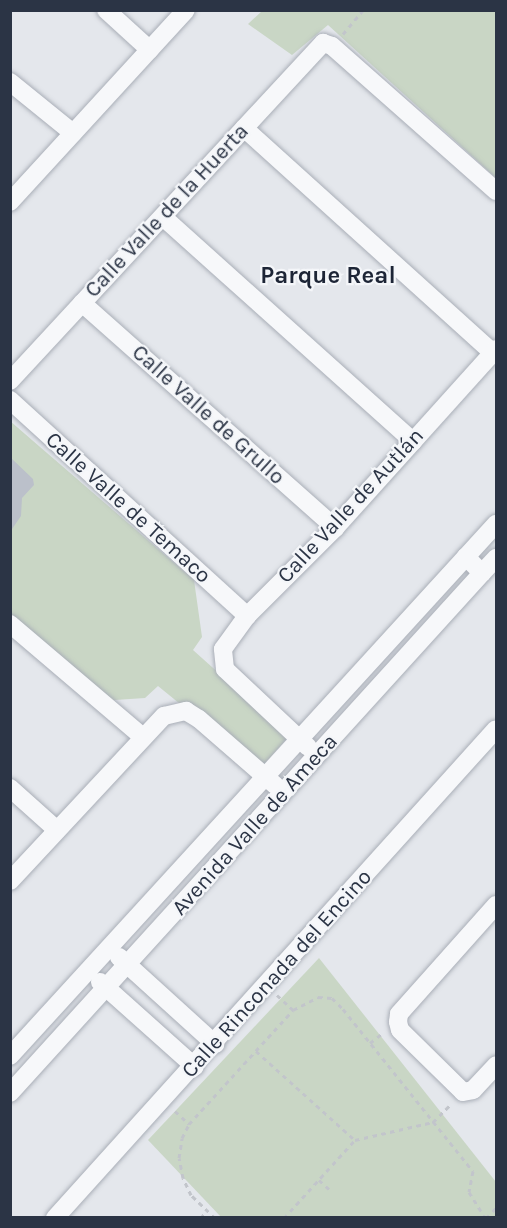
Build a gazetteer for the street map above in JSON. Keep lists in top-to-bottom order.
{
  "streets": {
    "street": [
      "Calle Valle de la Huerta",
      "Calle Valle de Grullo",
      "Calle Valle de Autlán",
      "Calle Valle de Temaco",
      "Avenida Valle de Ameca",
      "Calle Rinconada del Encino"
    ]
  },
  "crossings": [
    ["Calle Valle de la Huerta", "Calle Valle de Grullo"],
    ["Calle Valle de Grullo", "Calle Valle de Autlán"],
    ["Calle Valle de Autlán", "Calle Valle de Temaco"],
    ["Calle Valle de Autlán", "Avenida Valle de Ameca"]
  ],
  "districts": ["Parque Real"]
}
